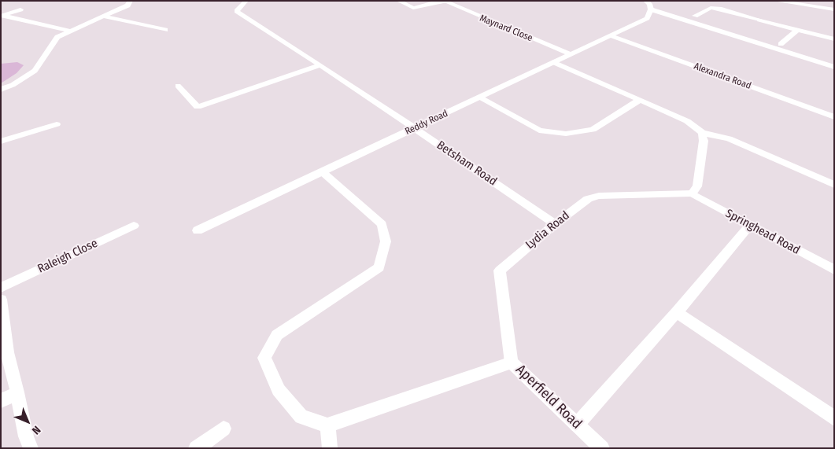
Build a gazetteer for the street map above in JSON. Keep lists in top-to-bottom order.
{
  "streets": {
    "street": [
      "Maynard Close",
      "Alexandra Road",
      "Reddy Road",
      "Betsham Road",
      "Lydia Road",
      "Springhead Road",
      "Raleigh Close",
      "Aperfield Road"
    ]
  },
  "crossings": [
    ["Maynard Close", "Reddy Road"],
    ["Alexandra Road", "Reddy Road"],
    ["Reddy Road", "Betsham Road"],
    ["Betsham Road", "Lydia Road"],
    ["Lydia Road", "Springhead Road"],
    ["Lydia Road", "Aperfield Road"]
  ],
  "north": "bottom right"
}
